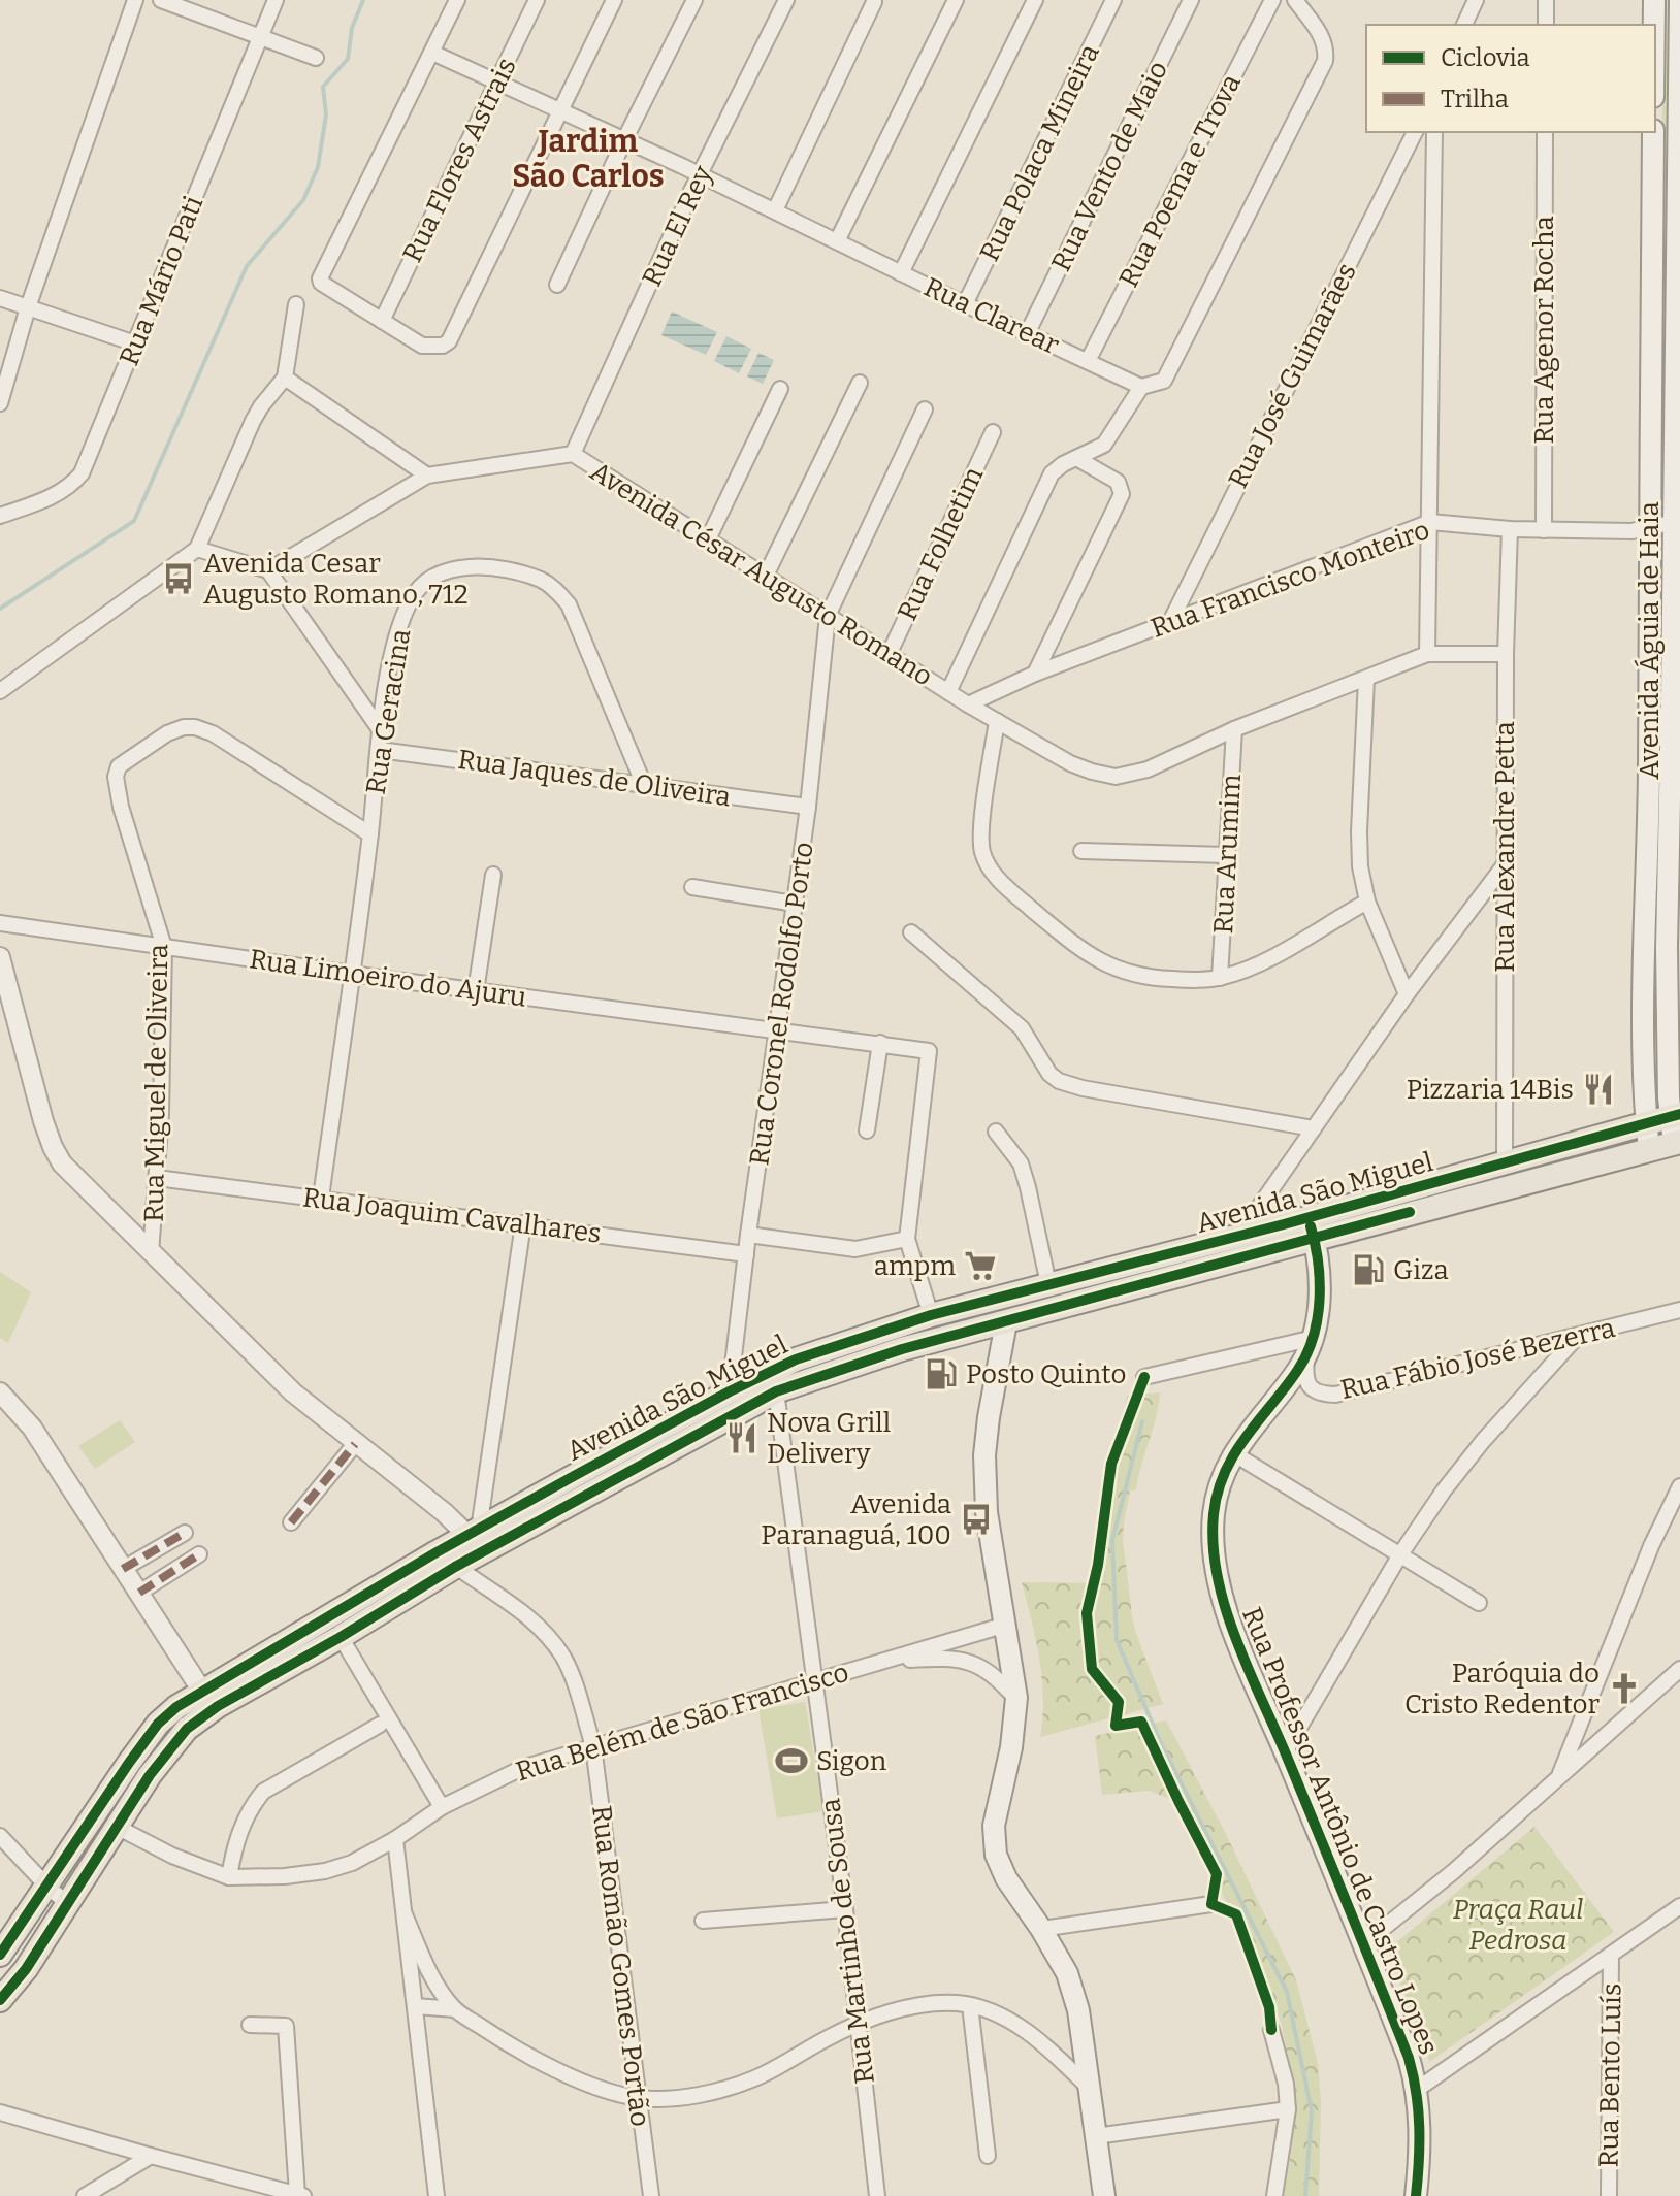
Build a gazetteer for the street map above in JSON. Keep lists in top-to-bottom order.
{
  "streets": {
    "main road": ["Avenida Águia de Haia", "Avenida São Miguel", "Rua Professor Antônio de Castro Lopes"],
    "street": [
      "Rua Polaca Mineira",
      "Rua Flores Astrais",
      "Rua Vento de Maio",
      "Rua Poema e Trova",
      "Rua El Rey",
      "Rua Mário Pati",
      "Rua Clarear",
      "Rua Agenor Rocha",
      "Rua José Guimarães",
      "Rua Folhetim",
      "Avenida César Augusto Romano",
      "Rua Francisco Monteiro",
      "Rua Geracina",
      "Rua Jaques de Oliveira",
      "Rua Alexandre Petta",
      "Rua Arumim",
      "Rua Limoeiro do Ajuru",
      "Rua Coronel Rodolfo Porto",
      "Rua Miguel de Oliveira",
      "Rua Joaquim Cavalhares",
      "Rua Fábio José Bezerra",
      "Rua Belém de São Francisco",
      "Rua Martinho de Sousa",
      "Rua Romão Gomes Portão",
      "Rua Bento Luís"
    ]
  },
  "crossings": [
    ["Rua Polaca Mineira", "Rua Clarear"],
    ["Rua Flores Astrais", "Rua Clarear"],
    ["Rua Vento de Maio", "Rua Clarear"],
    ["Rua Poema e Trova", "Rua Clarear"],
    ["Rua El Rey", "Rua Clarear"],
    ["Rua El Rey", "Avenida César Augusto Romano"],
    ["Rua Agenor Rocha", "Rua Francisco Monteiro"],
    ["Rua José Guimarães", "Rua Francisco Monteiro"],
    ["Rua Folhetim", "Avenida César Augusto Romano"],
    ["Avenida César Augusto Romano", "Rua Francisco Monteiro"],
    ["Avenida César Augusto Romano", "Rua Alexandre Petta"],
    ["Avenida César Augusto Romano", "Rua Arumim"],
    ["Avenida César Augusto Romano", "Rua Coronel Rodolfo Porto"],
    ["Rua Francisco Monteiro", "Avenida Águia de Haia"],
    ["Rua Francisco Monteiro", "Rua Alexandre Petta"],
    ["Avenida Águia de Haia", "Avenida São Miguel"],
    ["Rua Geracina", "Rua Jaques de Oliveira"],
    ["Rua Geracina", "Rua Limoeiro do Ajuru"],
    ["Rua Geracina", "Rua Miguel de Oliveira"],
    ["Rua Geracina", "Rua Joaquim Cavalhares"],
    ["Rua Jaques de Oliveira", "Rua Coronel Rodolfo Porto"],
    ["Rua Alexandre Petta", "Avenida São Miguel"],
    ["Rua Limoeiro do Ajuru", "Rua Coronel Rodolfo Porto"],
    ["Rua Limoeiro do Ajuru", "Rua Miguel de Oliveira"],
    ["Rua Coronel Rodolfo Porto", "Avenida São Miguel"],
    ["Rua Coronel Rodolfo Porto", "Rua Joaquim Cavalhares"],
    ["Rua Miguel de Oliveira", "Rua Joaquim Cavalhares"],
    ["Avenida São Miguel", "Rua Belém de São Francisco"],
    ["Avenida São Miguel", "Rua Professor Antônio de Castro Lopes"],
    ["Avenida São Miguel", "Rua Martinho de Sousa"],
    ["Avenida São Miguel", "Rua Romão Gomes Portão"],
    ["Rua Fábio José Bezerra", "Rua Professor Antônio de Castro Lopes"],
    ["Rua Belém de São Francisco", "Rua Martinho de Sousa"],
    ["Rua Belém de São Francisco", "Rua Romão Gomes Portão"]
  ],
  "districts": ["Jardim São Carlos"],
  "parks": ["Praça Raul Pedrosa"],
  "places": {
    "bus stop": ["Avenida Cesar Augusto Romano, 712", "Avenida Paranaguá, 100"],
    "restaurant": ["Pizzaria 14Bis", "Nova Grill Delivery"],
    "supermarket": ["ampm"],
    "fuel station": ["Giza", "Posto Quinto"],
    "church": ["Paróquia do Cristo Redentor"],
    "sports": ["Sigon"]
  },
  "legend": ["Ciclovia", "Trilha"]
}
